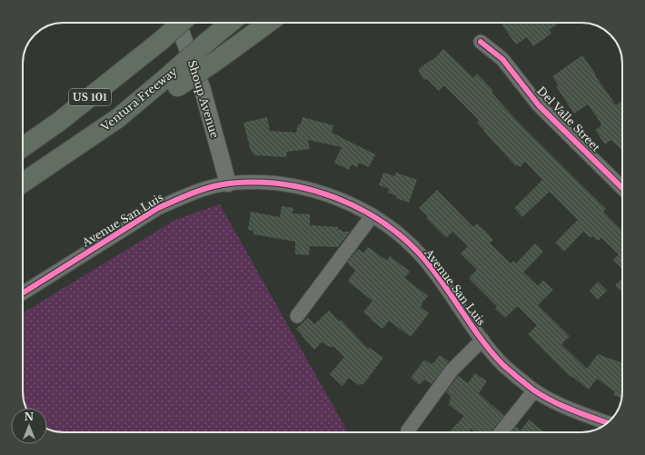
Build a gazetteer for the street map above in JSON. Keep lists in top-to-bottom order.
{
  "streets": {
    "highway": ["US 101", "Ventura Freeway"],
    "main road": ["Shoup Avenue"],
    "street": ["Del Valle Street", "Avenue San Luis"]
  },
  "crossings": [
    ["Shoup Avenue", "Avenue San Luis"]
  ],
  "north": "top"
}
